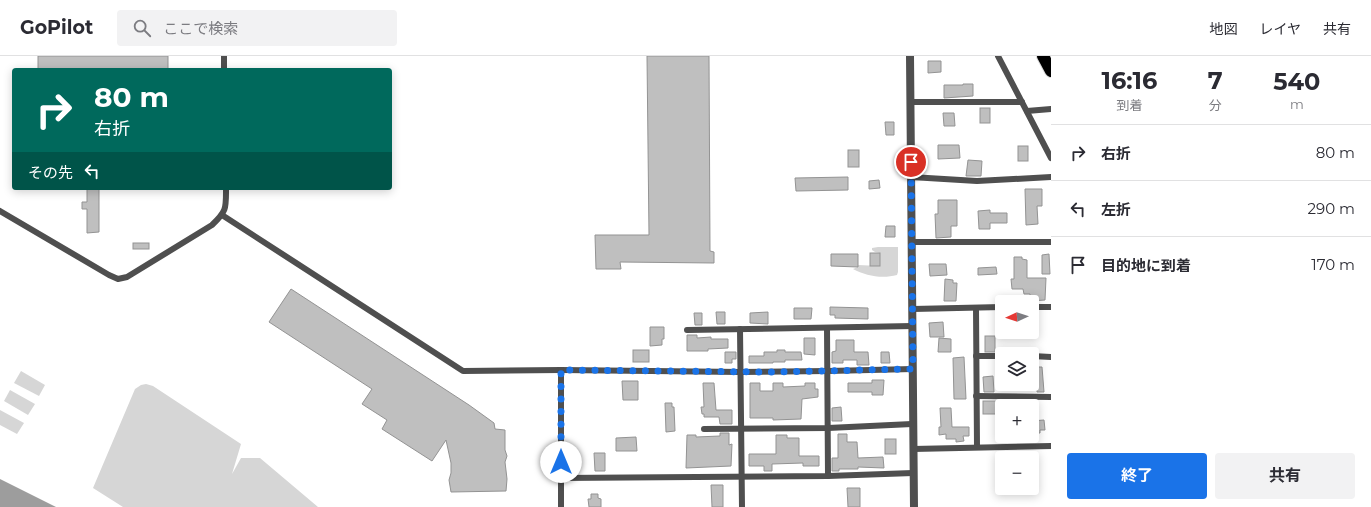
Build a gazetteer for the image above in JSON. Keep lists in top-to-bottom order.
{
  "north": "left",
  "page": {
    "header": "GoPilot",
    "search": "ここで検索",
    "nav": ["地図", "レイヤ", "共有"],
    "eta": [
      "16:16",
      "到着",
      "7",
      "分",
      "540",
      "m"
    ],
    "turn": ["80 m", "右折"],
    "list": [
      {
        "name": "右折",
        "value": "80 m"
      },
      {
        "name": "左折",
        "value": "290 m"
      },
      {
        "name": "目的地に到着",
        "value": "170 m"
      }
    ],
    "then": "その先",
    "map_buttons": ["+", "−"],
    "buttons": ["終了", "共有"]
  }
}
